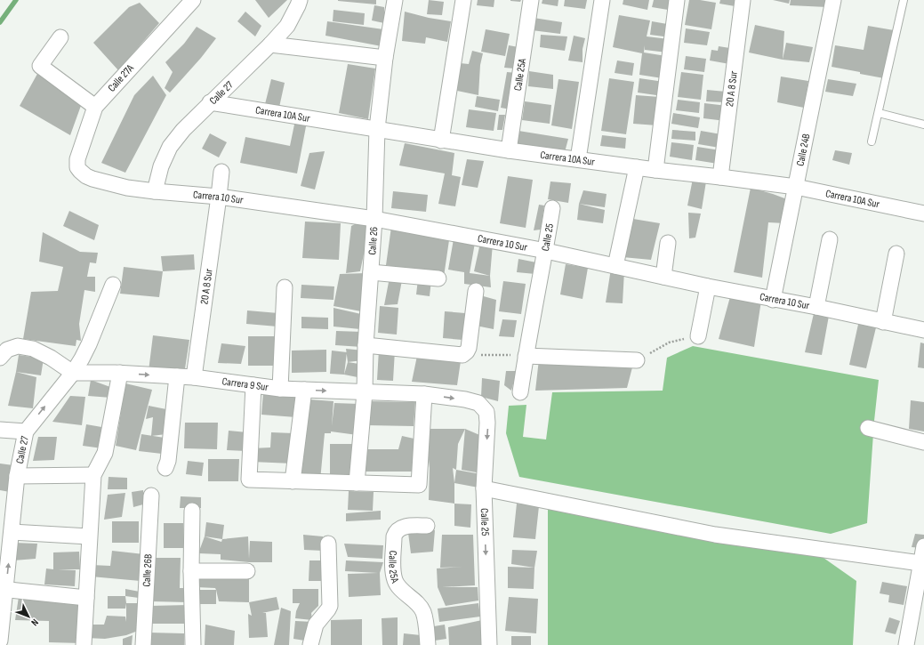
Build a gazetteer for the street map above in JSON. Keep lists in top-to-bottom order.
{
  "streets": {
    "street": [
      "Calle 25A",
      "Calle 27A",
      "20 A 8 Sur",
      "Calle 27",
      "Carrera 10A Sur",
      "Calle 24B",
      "Carrera 10 Sur",
      "Calle 25",
      "Calle 26",
      "Carrera 9 Sur",
      "Calle 26B"
    ]
  },
  "crossings": [
    ["Calle 25A", "Carrera 10A Sur"],
    ["Calle 27A", "Carrera 10 Sur"],
    ["20 A 8 Sur", "Carrera 10A Sur"],
    ["20 A 8 Sur", "Carrera 10 Sur"],
    ["20 A 8 Sur", "Carrera 9 Sur"],
    ["Calle 27", "Carrera 10A Sur"],
    ["Calle 27", "Carrera 10 Sur"],
    ["Calle 27", "Carrera 9 Sur"],
    ["Carrera 10A Sur", "Calle 24B"],
    ["Carrera 10A Sur", "Calle 26"],
    ["Calle 24B", "Carrera 10 Sur"],
    ["Carrera 10 Sur", "Calle 25"],
    ["Carrera 10 Sur", "Calle 26"],
    ["Calle 25", "Carrera 9 Sur"],
    ["Calle 26", "Carrera 9 Sur"]
  ],
  "one_way": ["Calle 25"],
  "north": "bottom right"
}
